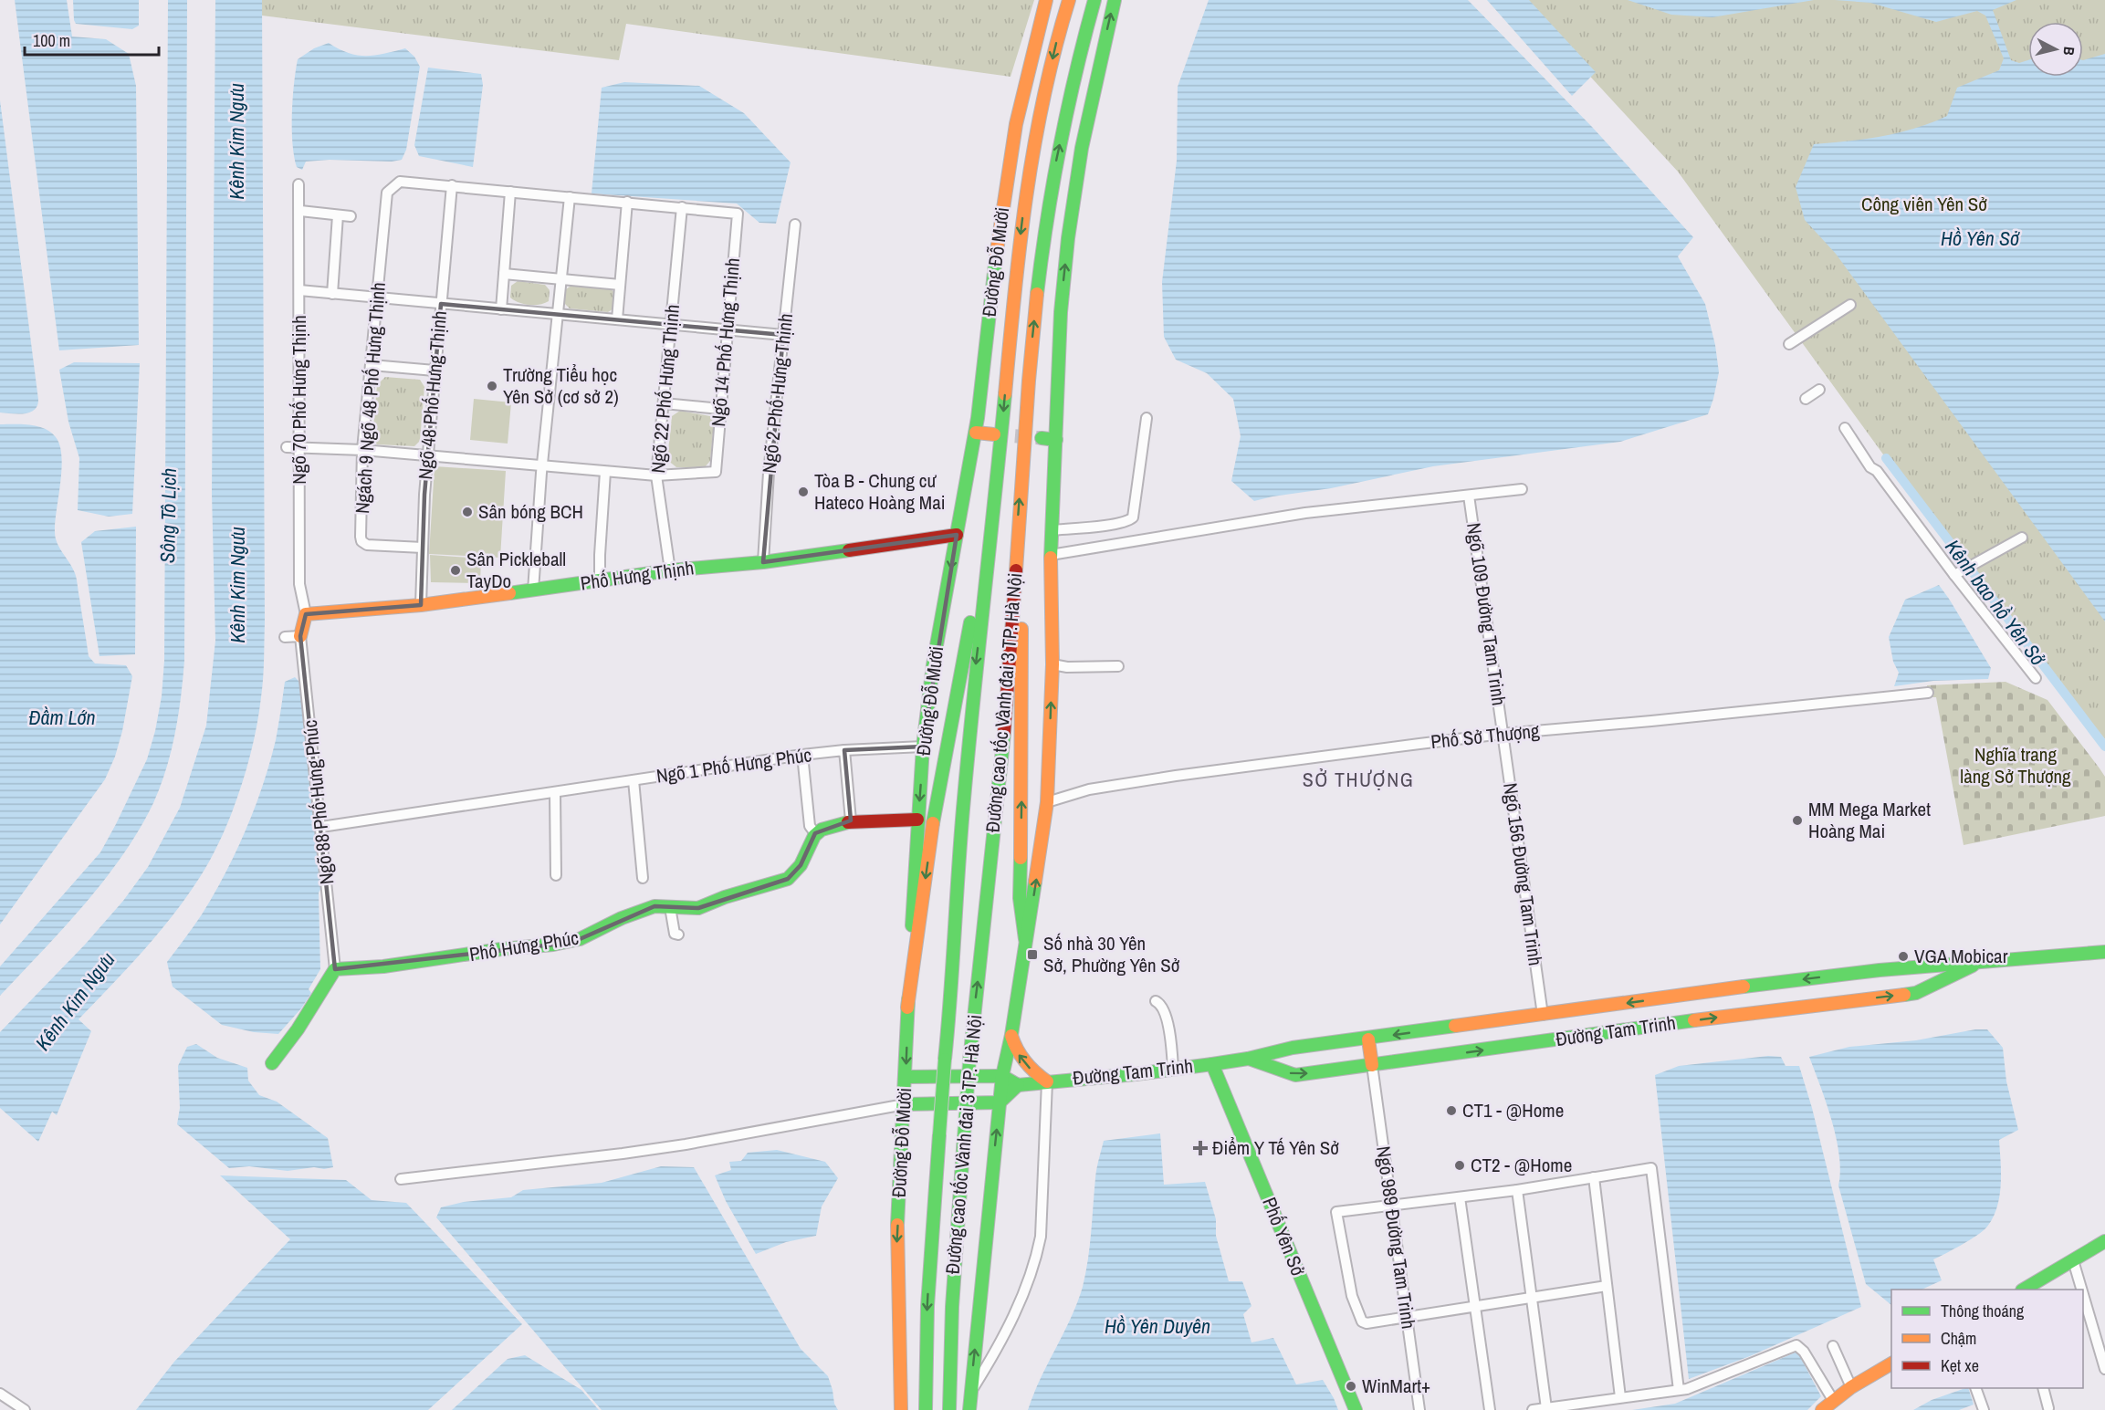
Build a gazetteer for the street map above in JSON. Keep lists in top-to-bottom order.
{
  "streets": {
    "main road": [
      "Đường Đỗ Mười",
      "Phố Hưng Thịnh",
      "Đường cao tốc Vành đai 3 TP. Hà Nội",
      "Phố Hưng Phúc",
      "Đường Tam Trinh",
      "Phố Yên Sở"
    ],
    "street": [
      "Ngõ 14 Phố Hưng Thịnh",
      "Ngõ 22 Phố Hưng Thịnh",
      "Ngõ 2 Phố Hưng Thịnh",
      "Ngõ 48 Phố Hưng Thịnh",
      "Ngách 9 Ngõ 48 Phố Hưng Thịnh",
      "Ngõ 70 Phố Hưng Thịnh",
      "Ngõ 109 Đường Tam Trinh",
      "Phố Sở Thượng",
      "Ngõ 1 Phố Hưng Phúc",
      "Ngõ 88 Phố Hưng Phúc",
      "Ngõ 156 Đường Tam Trinh",
      "Ngõ 989 Đường Tam Trinh"
    ]
  },
  "crossings": [
    ["Đường Đỗ Mười", "Phố Hưng Thịnh"],
    ["Đường Đỗ Mười", "Ngõ 1 Phố Hưng Phúc"],
    ["Ngõ 14 Phố Hưng Thịnh", "Ngõ 22 Phố Hưng Thịnh"],
    ["Ngõ 22 Phố Hưng Thịnh", "Phố Hưng Thịnh"],
    ["Ngõ 2 Phố Hưng Thịnh", "Phố Hưng Thịnh"],
    ["Ngõ 48 Phố Hưng Thịnh", "Ngách 9 Ngõ 48 Phố Hưng Thịnh"],
    ["Ngõ 48 Phố Hưng Thịnh", "Phố Hưng Thịnh"],
    ["Ngõ 70 Phố Hưng Thịnh", "Phố Hưng Thịnh"],
    ["Ngõ 109 Đường Tam Trinh", "Phố Sở Thượng"],
    ["Ngõ 109 Đường Tam Trinh", "Ngõ 156 Đường Tam Trinh"],
    ["Phố Sở Thượng", "Ngõ 156 Đường Tam Trinh"],
    ["Ngõ 1 Phố Hưng Phúc", "Ngõ 88 Phố Hưng Phúc"],
    ["Ngõ 88 Phố Hưng Phúc", "Phố Hưng Phúc"],
    ["Ngõ 156 Đường Tam Trinh", "Đường Tam Trinh"],
    ["Đường Tam Trinh", "Phố Yên Sở"],
    ["Đường Tam Trinh", "Ngõ 989 Đường Tam Trinh"]
  ],
  "districts": ["SỞ THƯỢNG"],
  "water": [
    "Kênh Kim Ngưu",
    "Hồ Yên Sở",
    "Sông Tô Lịch",
    "Kênh bao hồ Yên Sở",
    "Đầm Lớn",
    "Hồ Yên Duyên"
  ],
  "parks": ["Công viên Yên Sở", "Nghĩa trang làng Sở Thượng"],
  "places": {
    "other": [
      "Trường Tiểu học Yên Sở (cơ sở 2)",
      "Tòa B - Chung cư Hateco Hoàng Mai",
      "Sân bóng BCH",
      "Sân Pickleball TayDo",
      "MM Mega Market Hoàng Mai",
      "VGA Mobicar",
      "CT1 - @Home",
      "CT2 - @Home",
      "WinMart+"
    ],
    "transit": ["Số nhà 30 Yên Sở, Phường Yên Sở"],
    "health": ["Điểm Y Tế Yên Sở"]
  },
  "legend": ["Thông thoáng", "Chậm", "Kẹt xe"],
  "scale_bar": "100 m",
  "north": "right"
}
